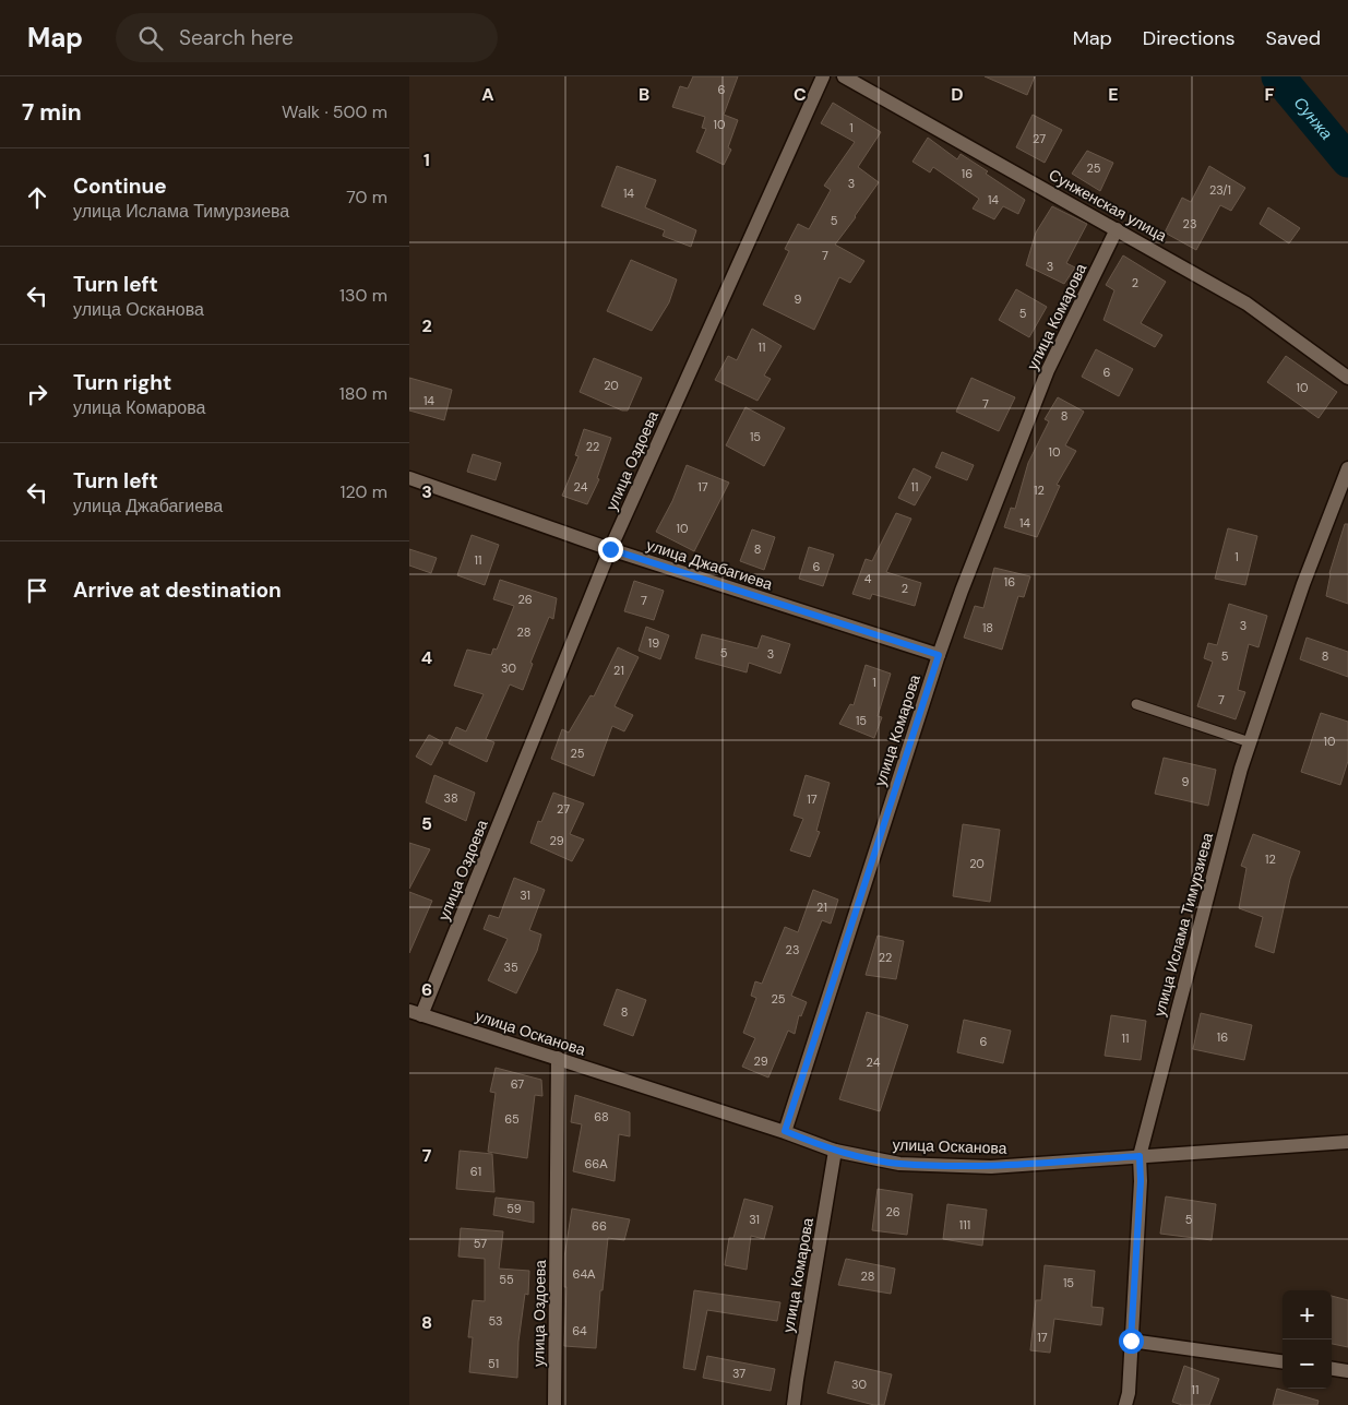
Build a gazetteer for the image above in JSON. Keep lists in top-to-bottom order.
{
  "streets": {
    "street": [
      "Сунженская улица",
      "улица Комарова",
      "улица Оздоева",
      "улица Джабагиева",
      "улица Ислама Тимурзиева",
      "улица Осканова"
    ]
  },
  "crossings": [
    ["Сунженская улица", "улица Комарова"],
    ["улица Комарова", "улица Джабагиева"],
    ["улица Комарова", "улица Осканова"],
    ["улица Оздоева", "улица Джабагиева"],
    ["улица Оздоева", "улица Осканова"],
    ["улица Ислама Тимурзиева", "улица Осканова"]
  ],
  "water": ["Сунжа"],
  "house_numbers": [
    "6",
    "10",
    "1",
    "27",
    "25",
    "16",
    "3",
    "23/1",
    "14",
    "14",
    "5",
    "23",
    "7",
    "3",
    "2",
    "9",
    "5",
    "11",
    "6",
    "20",
    "10",
    "14",
    "7",
    "8",
    "15",
    "22",
    "10",
    "24",
    "17",
    "11",
    "12",
    "14",
    "10",
    "8",
    "1",
    "11",
    "6",
    "4",
    "16",
    "2",
    "26",
    "7",
    "3",
    "18",
    "28",
    "19",
    "5",
    "3",
    "5",
    "8",
    "30",
    "21",
    "1",
    "7",
    "15",
    "10",
    "25",
    "9",
    "38",
    "17",
    "27",
    "29",
    "12",
    "20",
    "31",
    "21",
    "23",
    "22",
    "35",
    "25",
    "8",
    "16",
    "11",
    "6",
    "29",
    "24",
    "67",
    "68",
    "65",
    "66А",
    "61",
    "59",
    "26",
    "31",
    "5",
    "111",
    "66",
    "57",
    "64А",
    "28",
    "55",
    "15",
    "53",
    "64",
    "17",
    "51",
    "37",
    "30",
    "11"
  ],
  "page": {
    "header": "Map",
    "search": "Search here",
    "nav": ["Map", "Directions", "Saved"],
    "heading": ["7 min", "Walk · 500 m"],
    "list": [
      ["Continue", "улица Ислама Тимурзиева", "70 m"],
      ["Turn left", "улица Осканова", "130 m"],
      ["Turn right", "улица Комарова", "180 m"],
      ["Turn left", "улица Джабагиева", "120 m"],
      "Arrive at destination"
    ],
    "map_buttons": ["+", "−"]
  },
  "grid": {
    "columns": [
      "A",
      "B",
      "C",
      "D",
      "E",
      "F"
    ],
    "rows": [
      "1",
      "2",
      "3",
      "4",
      "5",
      "6",
      "7",
      "8"
    ]
  }
}
